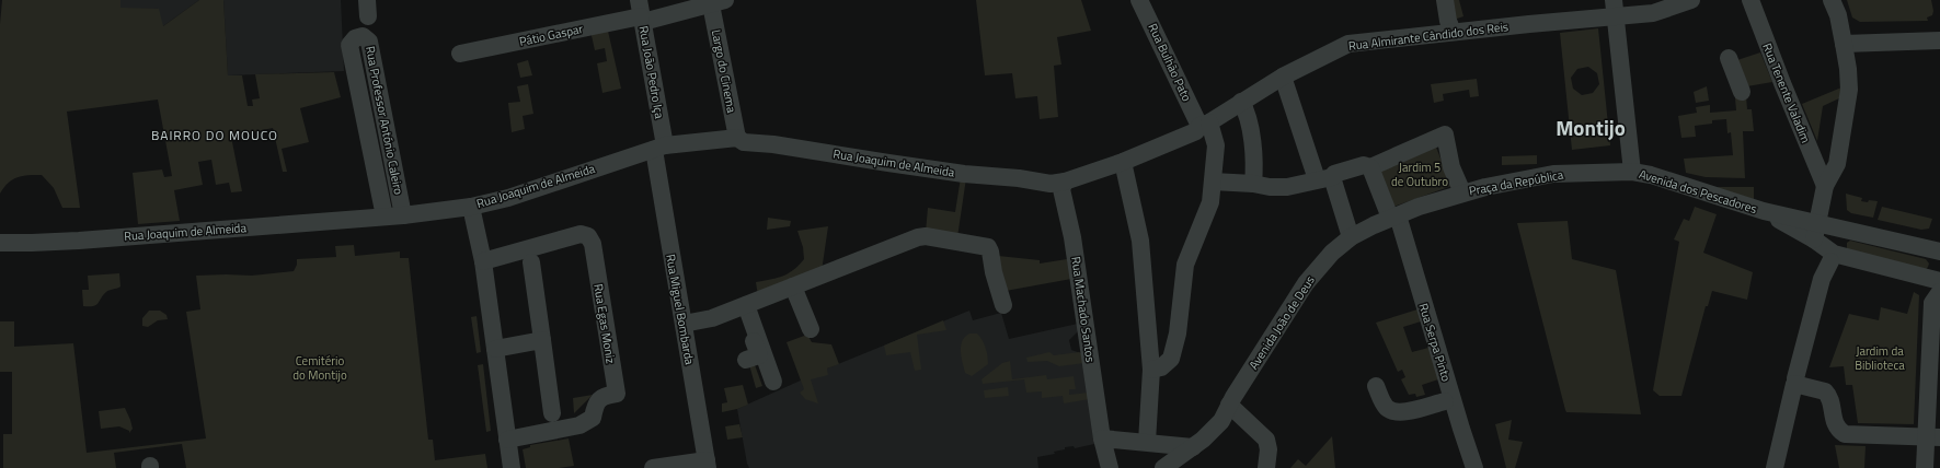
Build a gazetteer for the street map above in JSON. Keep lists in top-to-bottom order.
{
  "streets": {
    "street": [
      "Pátio Gaspar",
      "Rua Almirante Cândido dos Reis",
      "Rua Bulhão Pato",
      "Largo do Cinema",
      "Rua João Pedro Iça",
      "Rua Tenente Valadim",
      "Rua Professor António Caleiro",
      "Rua Joaquim de Almeida",
      "Praça da República",
      "Avenida dos Pescadores",
      "Rua Miguel Bombarda",
      "Rua Machado Santos",
      "Avenida João de Deus",
      "Rua Egas Moniz",
      "Rua Serpa Pinto"
    ]
  },
  "crossings": [
    ["Pátio Gaspar", "Largo do Cinema"],
    ["Pátio Gaspar", "Rua João Pedro Iça"],
    ["Rua Almirante Cândido dos Reis", "Rua Bulhão Pato"],
    ["Rua Almirante Cândido dos Reis", "Rua Joaquim de Almeida"],
    ["Rua Almirante Cândido dos Reis", "Rua Machado Santos"],
    ["Largo do Cinema", "Rua Joaquim de Almeida"],
    ["Rua João Pedro Iça", "Rua Joaquim de Almeida"],
    ["Rua João Pedro Iça", "Rua Miguel Bombarda"],
    ["Rua Professor António Caleiro", "Rua Joaquim de Almeida"],
    ["Rua Joaquim de Almeida", "Rua Miguel Bombarda"],
    ["Rua Joaquim de Almeida", "Rua Machado Santos"],
    ["Praça da República", "Avenida dos Pescadores"],
    ["Praça da República", "Avenida João de Deus"],
    ["Praça da República", "Rua Serpa Pinto"],
    ["Avenida João de Deus", "Rua Serpa Pinto"]
  ],
  "districts": ["Montijo", "BAIRRO DO MOUCO"],
  "parks": ["Jardim 5 de Outubro", "Jardim da Biblioteca", "Cemitério do Montijo"]
}
